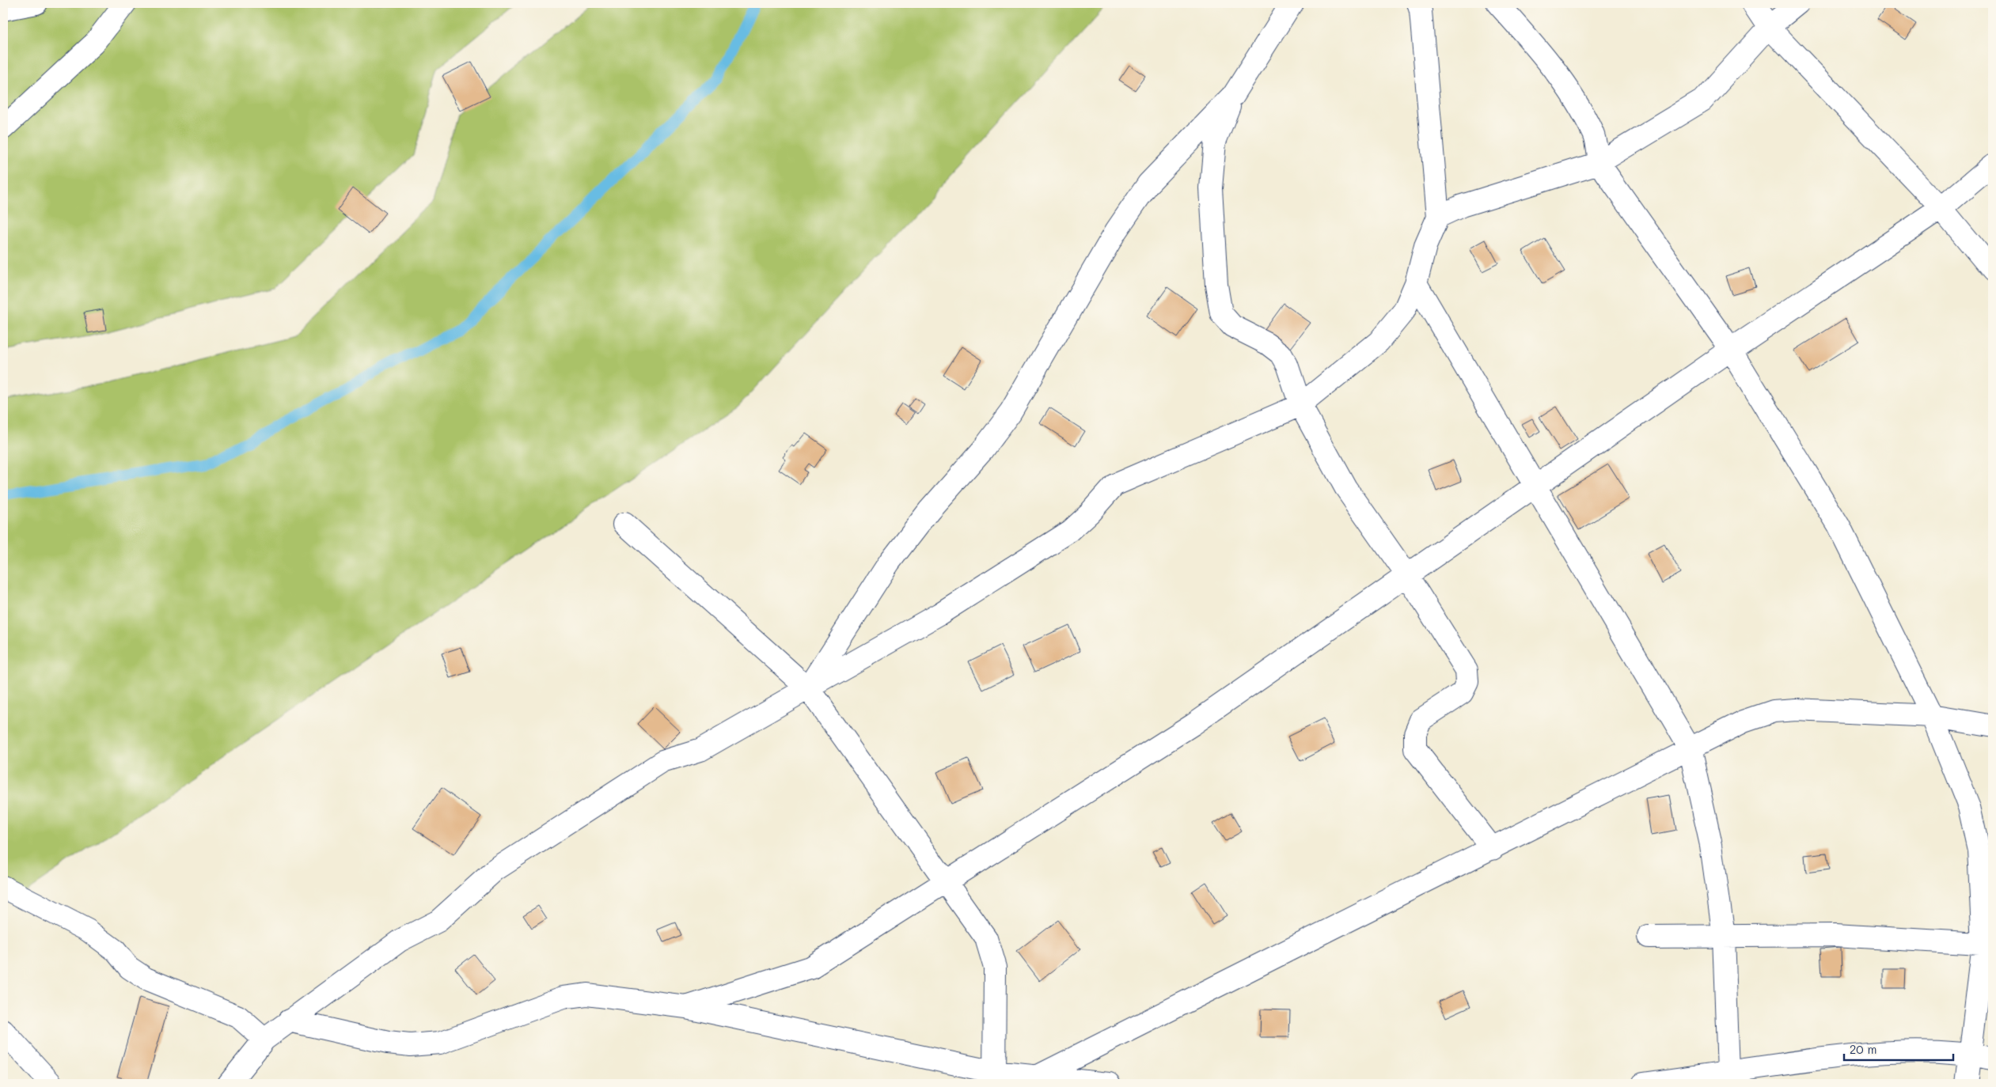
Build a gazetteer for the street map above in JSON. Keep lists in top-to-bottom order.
{
  "scale_bar": "20 m"
}
